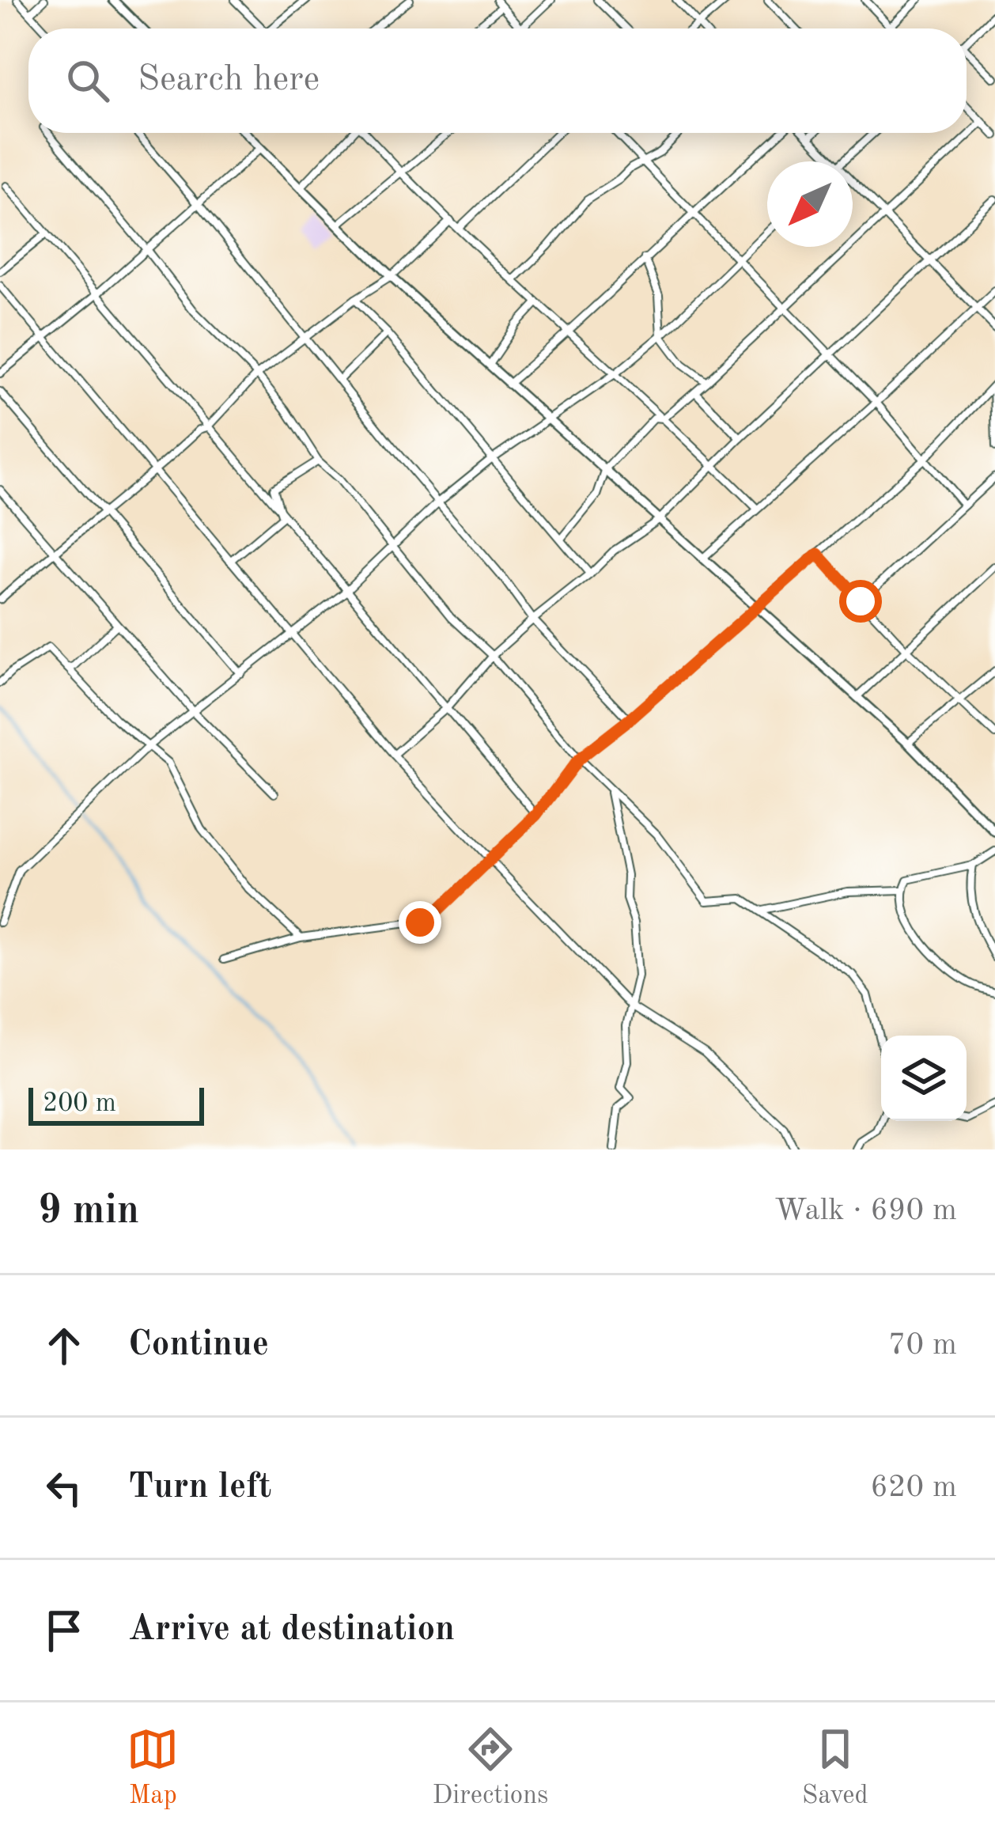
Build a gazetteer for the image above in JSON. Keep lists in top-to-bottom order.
{
  "scale_bar": "200 m",
  "north": "bottom left",
  "page": {
    "search": "Search here",
    "scale": "200 m",
    "heading": ["9 min", "Walk · 690 m"],
    "list": [
      ["Continue", "70 m"],
      ["Turn left", "620 m"],
      "Arrive at destination"
    ],
    "nav": ["Map", "Directions", "Saved"]
  }
}
